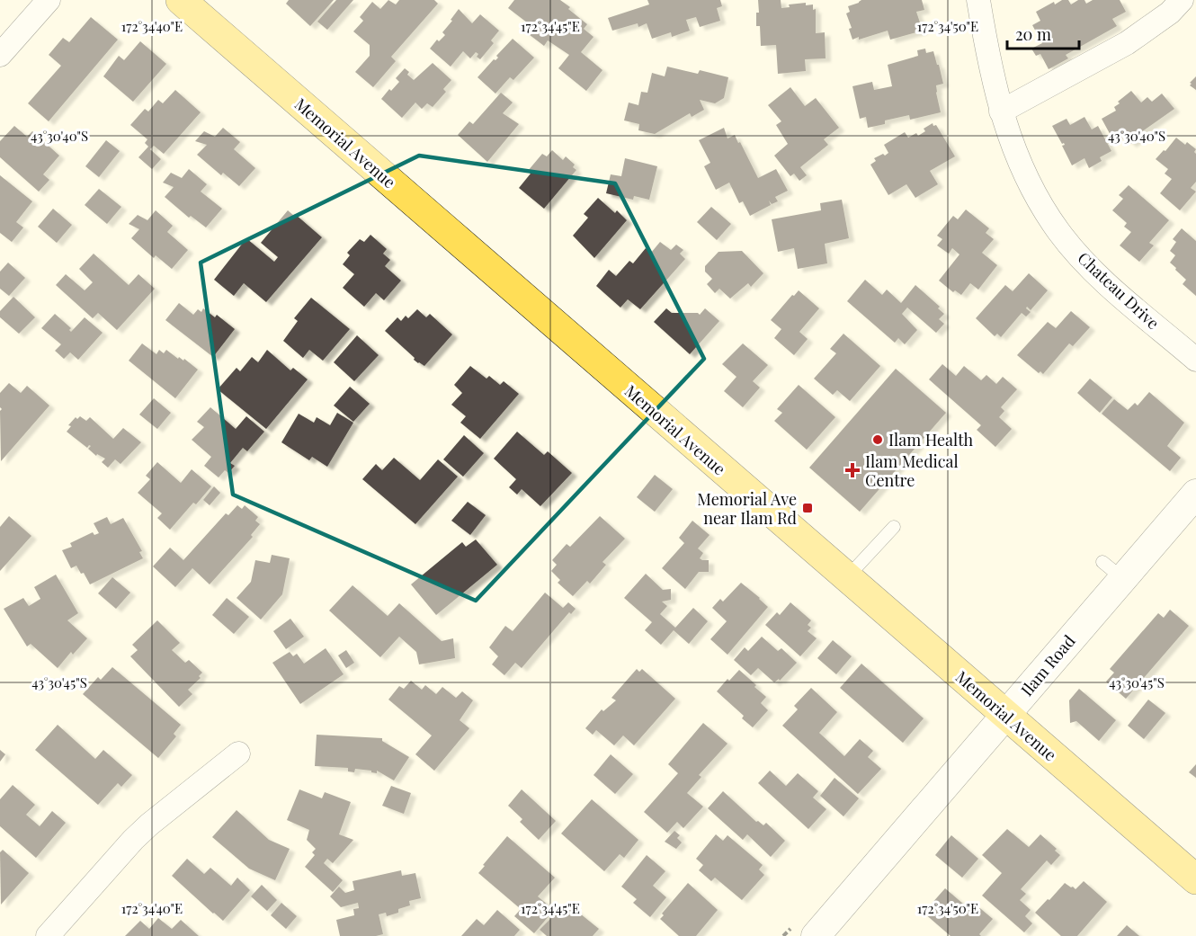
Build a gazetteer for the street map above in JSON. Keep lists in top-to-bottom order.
{
  "streets": {
    "main road": ["Memorial Avenue"],
    "street": ["Chateau Drive", "Ilam Road"]
  },
  "crossings": [
    ["Memorial Avenue", "Ilam Road"]
  ],
  "places": {
    "other": ["Ilam Health"],
    "health": ["Ilam Medical Centre"],
    "transit": ["Memorial Ave near Ilam Rd"]
  },
  "scale_bar": "20 m",
  "coordinates": [
    "172°34'40\"E",
    "172°34'45\"E",
    "172°34'50\"E",
    "43°30'40\"S",
    "43°30'45\"S"
  ]
}
